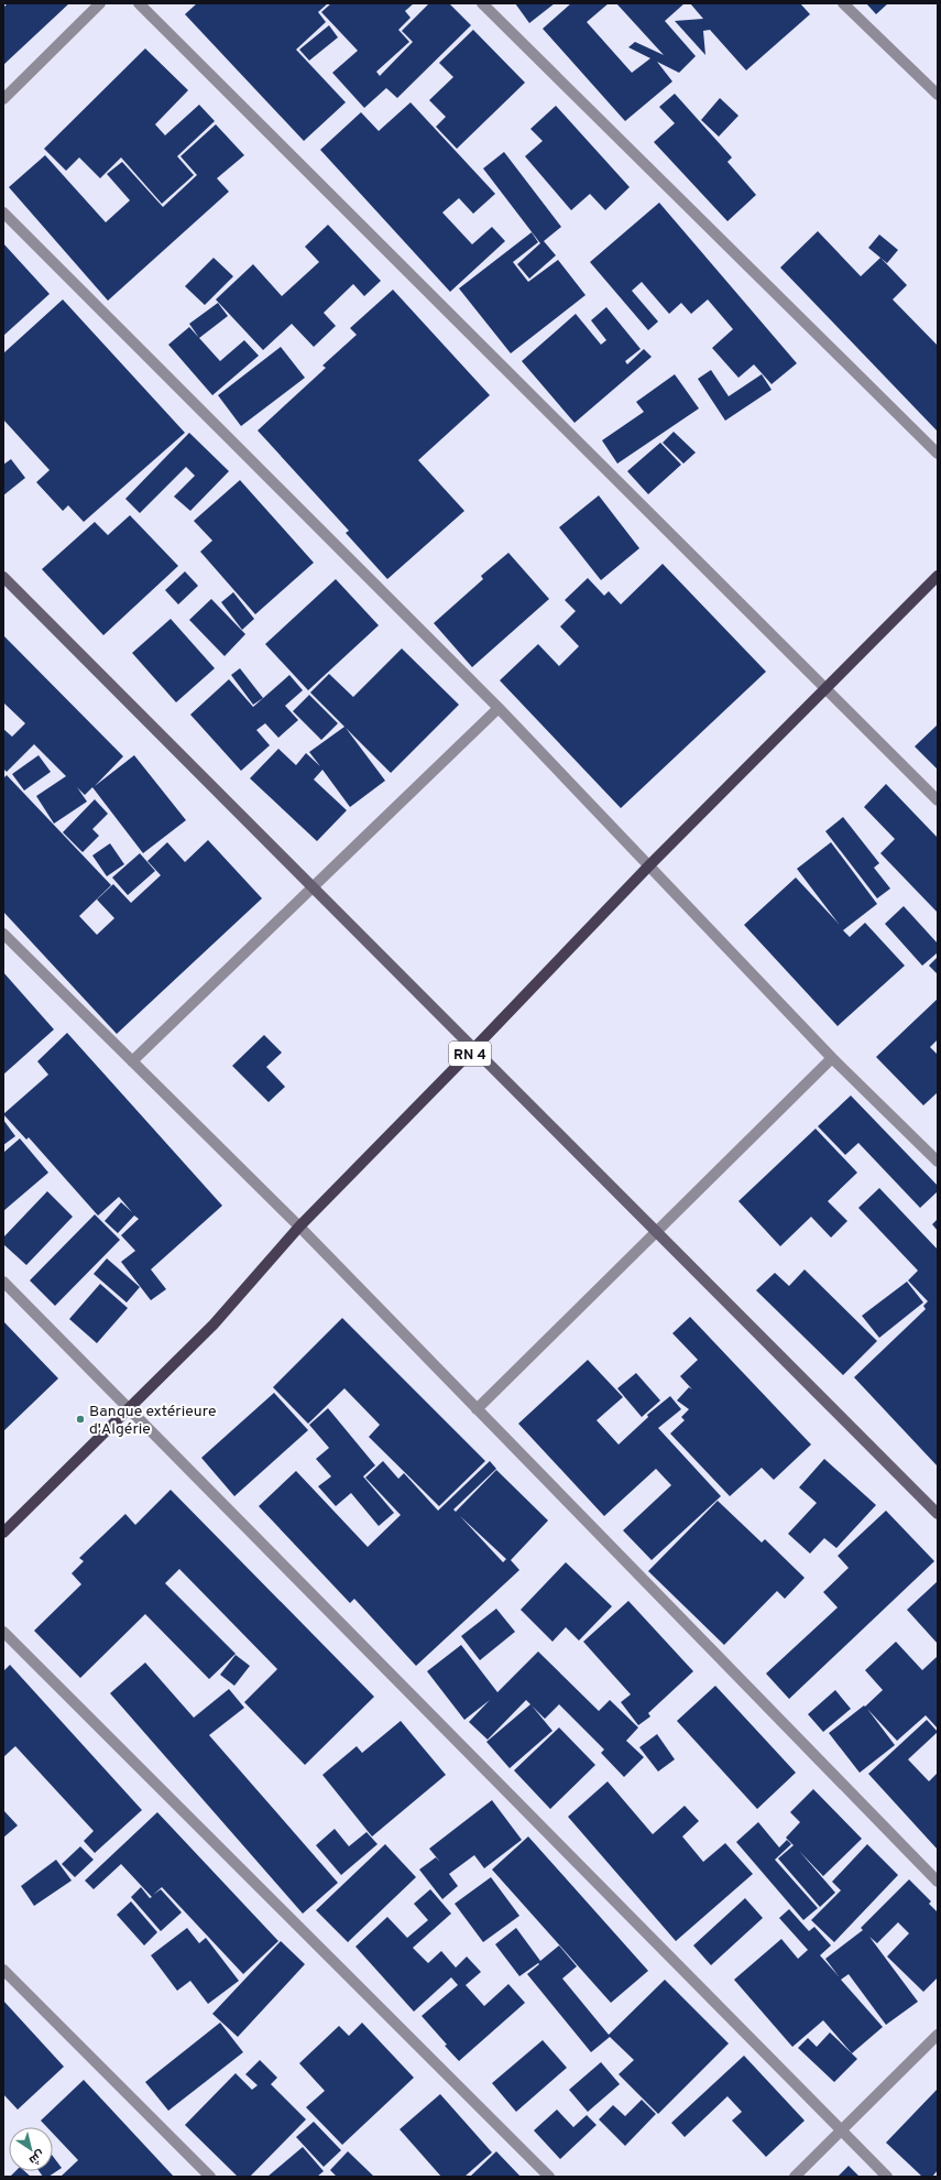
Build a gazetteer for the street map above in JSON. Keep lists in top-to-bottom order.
{
  "streets": {
    "main road": ["RN 4"]
  },
  "places": ["Banque extérieure d'Algérie"],
  "north": "bottom right"
}
